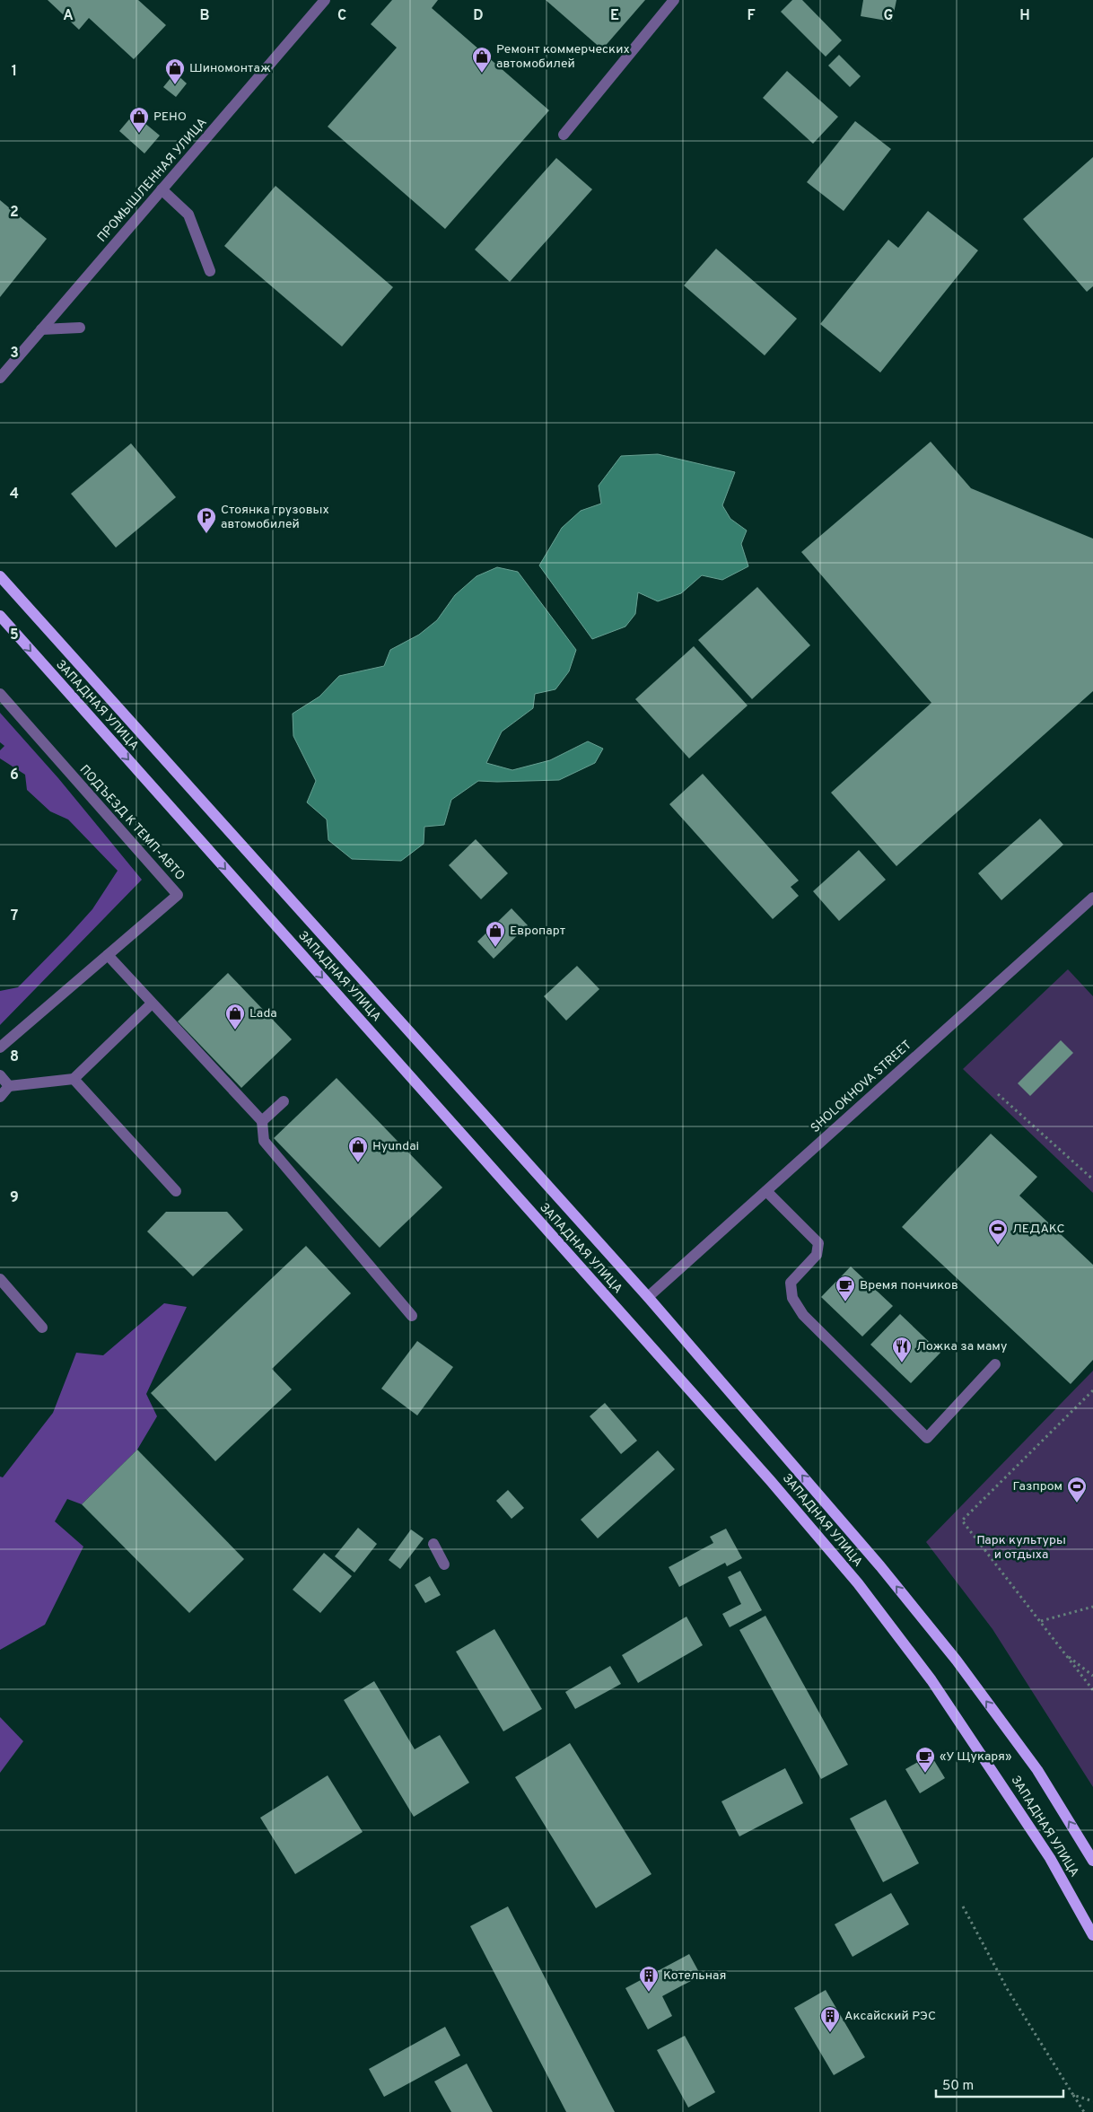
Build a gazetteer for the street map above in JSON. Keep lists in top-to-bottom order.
{
  "streets": {
    "main road": ["ЗАПАДНАЯ УЛИЦА"],
    "street": ["ПРОМЫШЛЕННАЯ УЛИЦА", "ПОДЪЕЗД К ТЕМП-АВТО", "SHOLOKHOVA STREET"]
  },
  "crossings": [
    ["ЗАПАДНАЯ УЛИЦА", "SHOLOKHOVA STREET"]
  ],
  "parks": ["Парк культуры и отдыха"],
  "places": {
    "shop": [
      "Ремонт коммерческих автомобилей",
      "Шиномонтаж",
      "РЕНО",
      "Европарт",
      "Lada",
      "Hyundai"
    ],
    "parking": ["Стоянка грузовых автомобилей"],
    "sports": ["ЛЕДАКС", "Газпром"],
    "cafe": ["Время пончиков", "«У Щукаря»"],
    "restaurant": ["Ложка за маму"],
    "building": ["Котельная", "Аксайский РЭС"]
  },
  "scale_bar": "50 m",
  "grid": {
    "columns": [
      "A",
      "B",
      "C",
      "D",
      "E",
      "F",
      "G",
      "H"
    ],
    "rows": [
      "1",
      "2",
      "3",
      "4",
      "5",
      "6",
      "7",
      "8",
      "9"
    ]
  }
}
